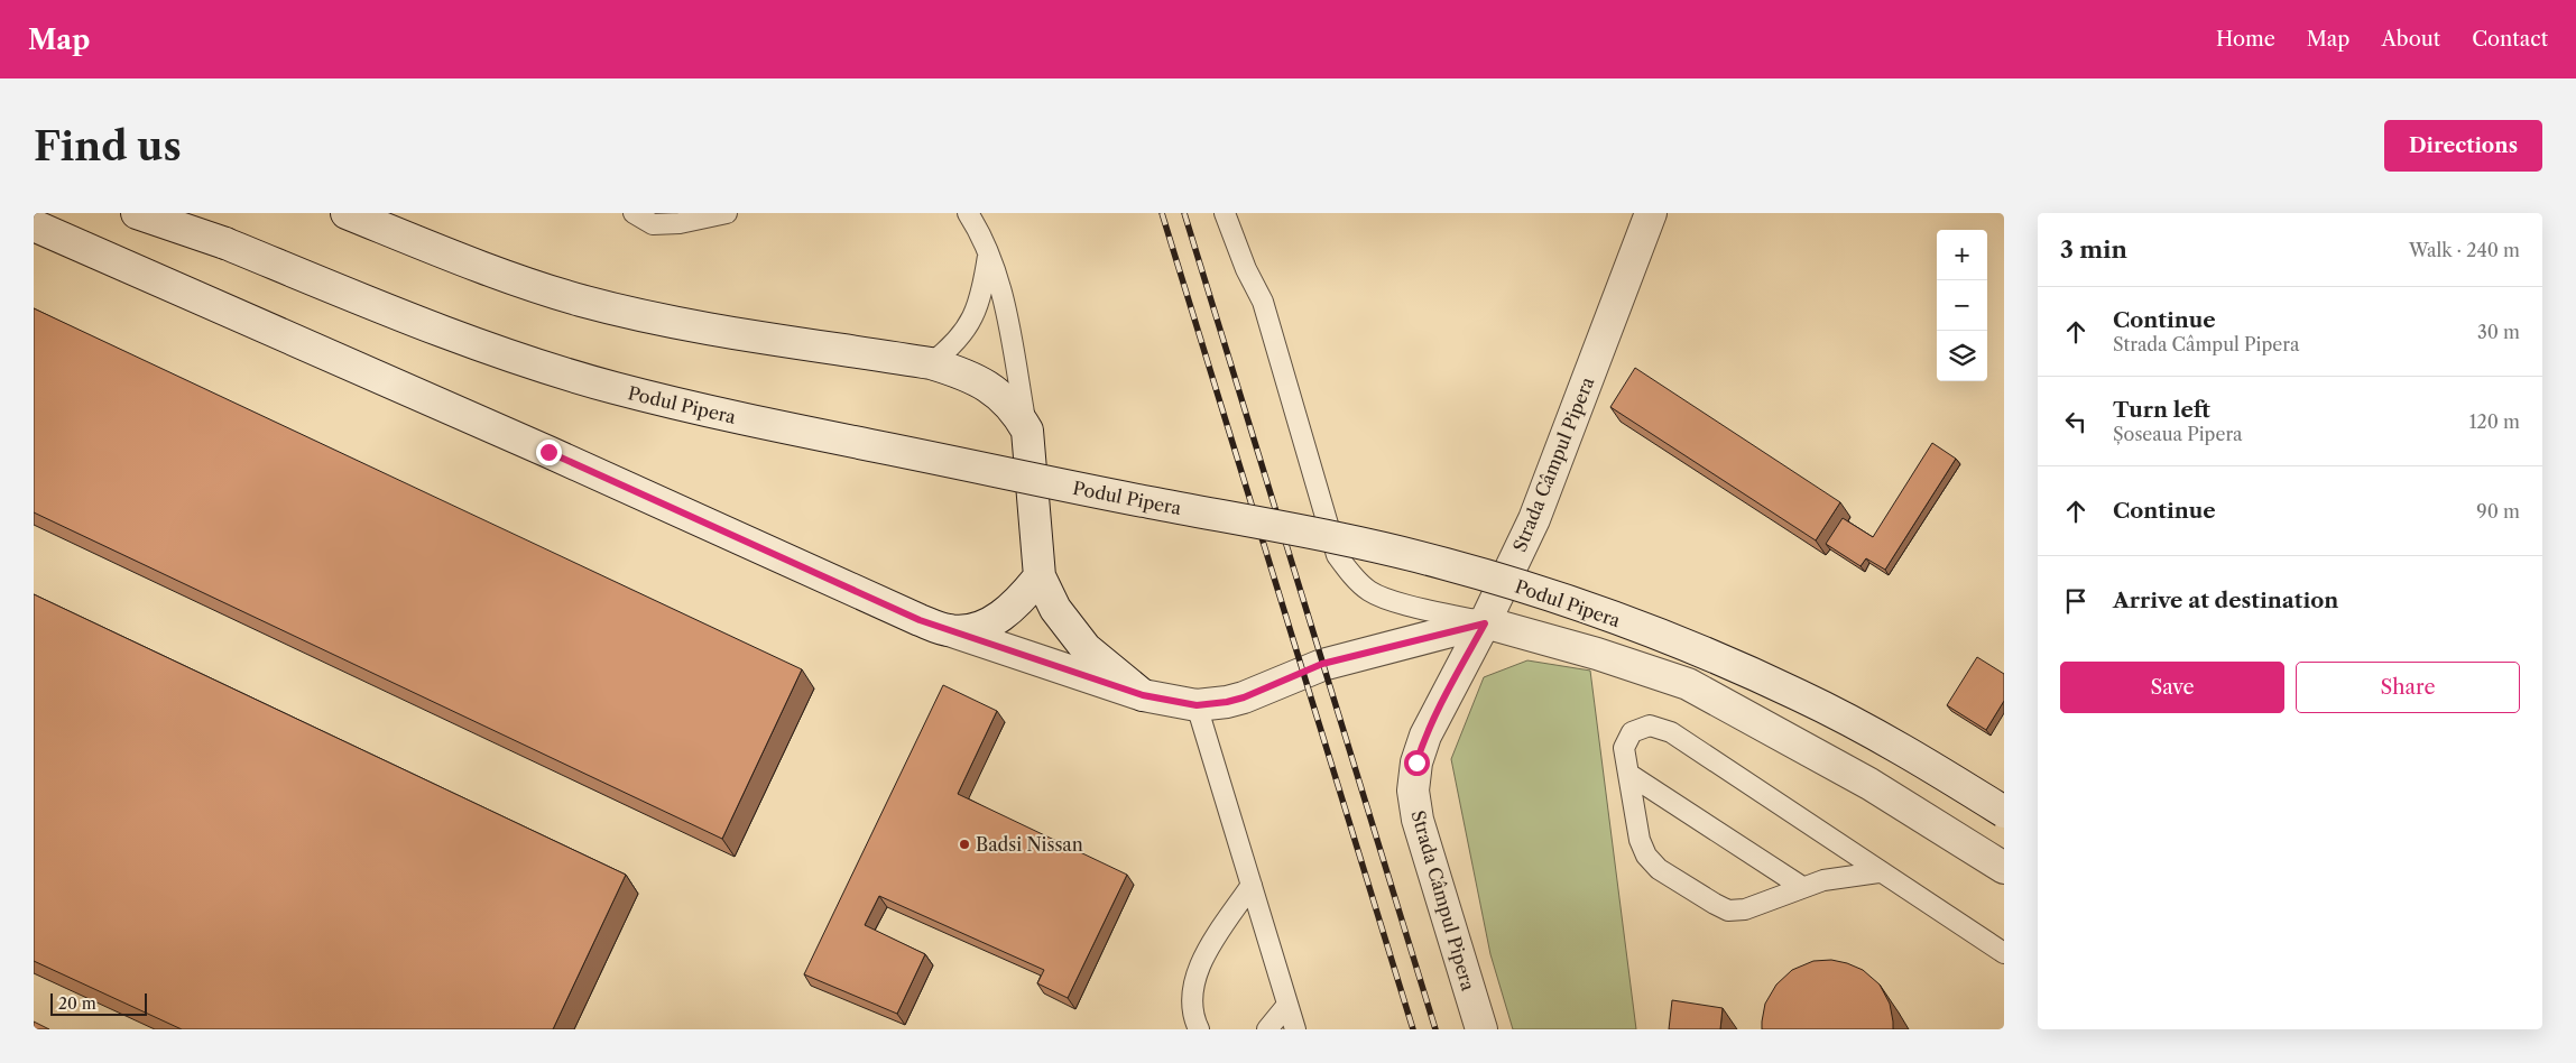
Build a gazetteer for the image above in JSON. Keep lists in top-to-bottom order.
{
  "streets": {
    "main road": ["Podul Pipera", "Strada Câmpul Pipera"]
  },
  "places": ["Badsi Nissan"],
  "scale_bar": "20 m",
  "page": {
    "header": "Map",
    "nav": [
      "Home",
      "Map",
      "About",
      "Contact"
    ],
    "buttons": [
      "Directions",
      ["Save", "Share"]
    ],
    "title": "Find us",
    "heading": ["3 min", "Walk · 240 m"],
    "map_buttons": ["+", "−"],
    "list": [
      ["Continue", "Strada Câmpul Pipera", "30 m"],
      ["Turn left", "Șoseaua Pipera", "120 m"],
      ["Continue", "90 m"],
      "Arrive at destination"
    ],
    "scale": "20 m"
  }
}
